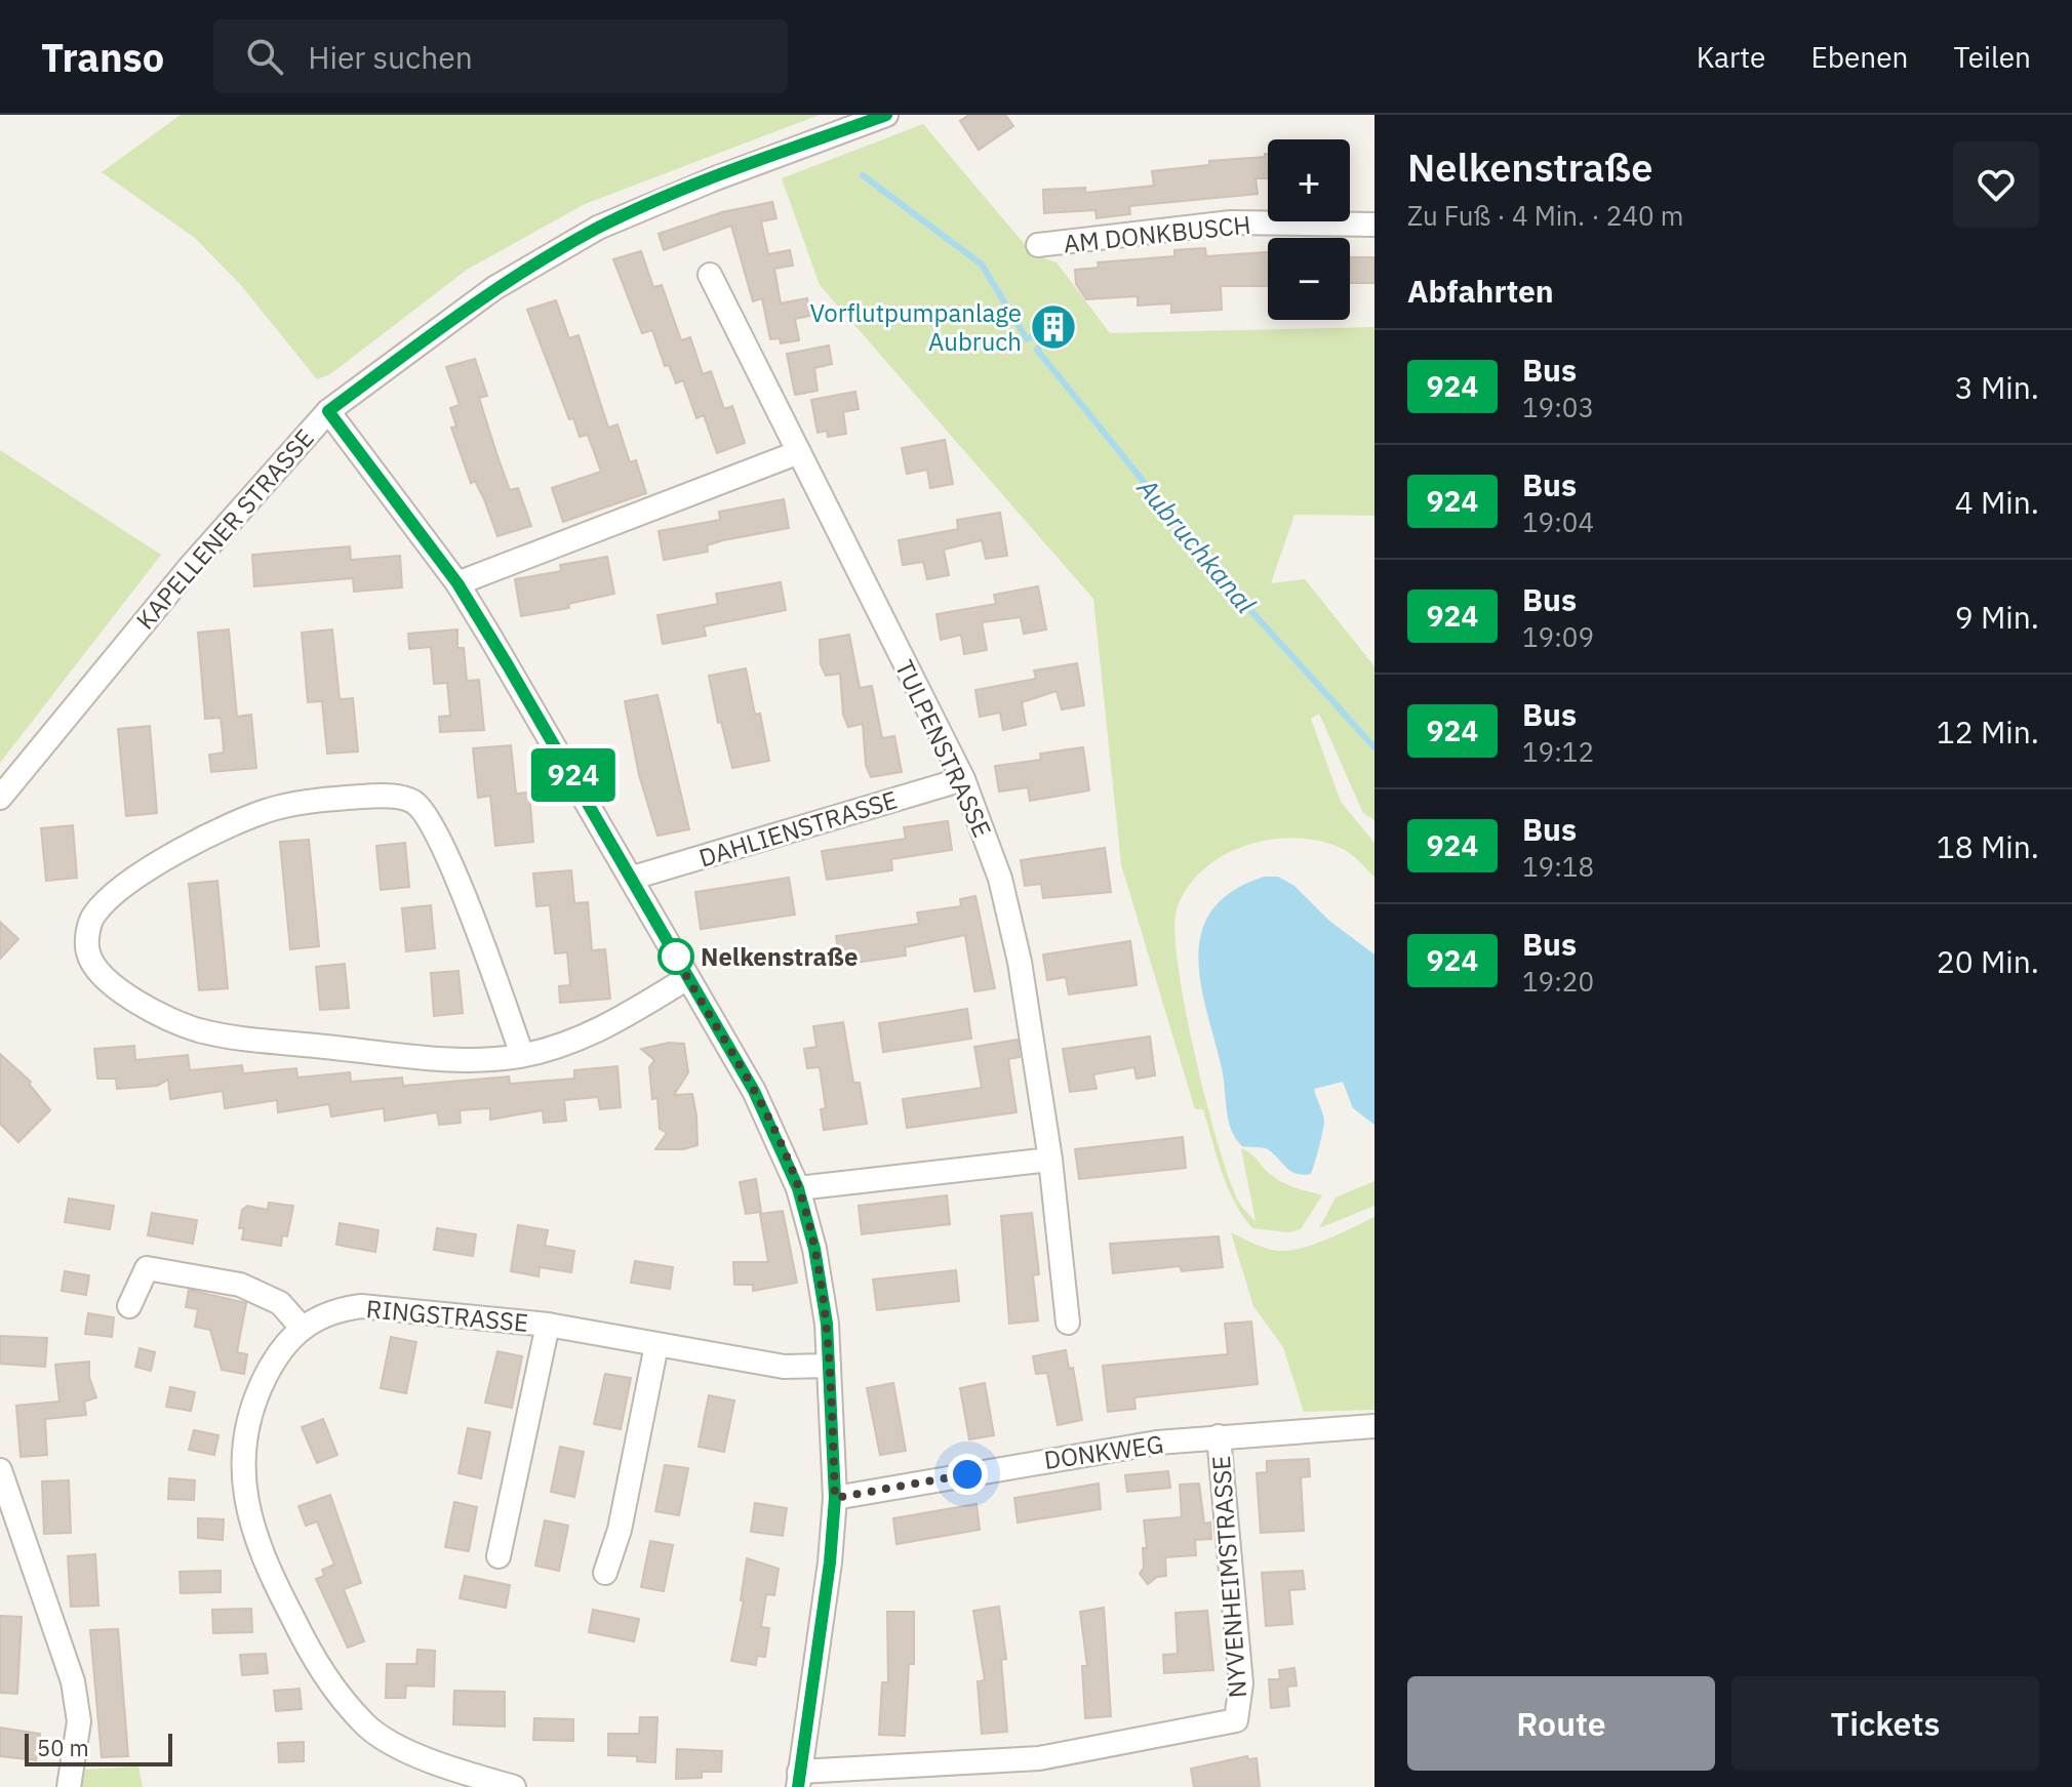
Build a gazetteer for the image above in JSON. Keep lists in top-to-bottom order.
{
  "streets": {
    "street": [
      "AM DONKBUSCH",
      "KAPELLENER STRASSE",
      "TULPENSTRASSE",
      "DAHLIENSTRASSE",
      "RINGSTRASSE",
      "DONKWEG",
      "NYVENHEIMSTRASSE"
    ]
  },
  "crossings": [
    ["TULPENSTRASSE", "DAHLIENSTRASSE"],
    ["DONKWEG", "NYVENHEIMSTRASSE"]
  ],
  "water": ["Aubruchkanal"],
  "places": {
    "building": ["Vorflutpumpanlage Aubruch"],
    "other": ["Nelkenstraße"]
  },
  "lines": ["bus line 924"],
  "scale_bar": "50 m",
  "page": {
    "header": "Transo",
    "search": "Hier suchen",
    "nav": ["Karte", "Ebenen", "Teilen"],
    "on_map": "924",
    "heading": [
      ["Nelkenstraße", "Zu Fuß · 4 Min. · 240 m"],
      "Abfahrten"
    ],
    "map_buttons": ["+", "−"],
    "list": [
      {
        "mark": "924",
        "name": "Bus",
        "note": "19:03",
        "value": "3 Min."
      },
      {
        "mark": "924",
        "name": "Bus",
        "note": "19:04",
        "value": "4 Min."
      },
      {
        "mark": "924",
        "name": "Bus",
        "note": "19:09",
        "value": "9 Min."
      },
      {
        "mark": "924",
        "name": "Bus",
        "note": "19:12",
        "value": "12 Min."
      },
      {
        "mark": "924",
        "name": "Bus",
        "note": "19:18",
        "value": "18 Min."
      },
      {
        "mark": "924",
        "name": "Bus",
        "note": "19:20",
        "value": "20 Min."
      }
    ],
    "buttons": ["Route", "Tickets"],
    "scale": "50 m"
  }
}
